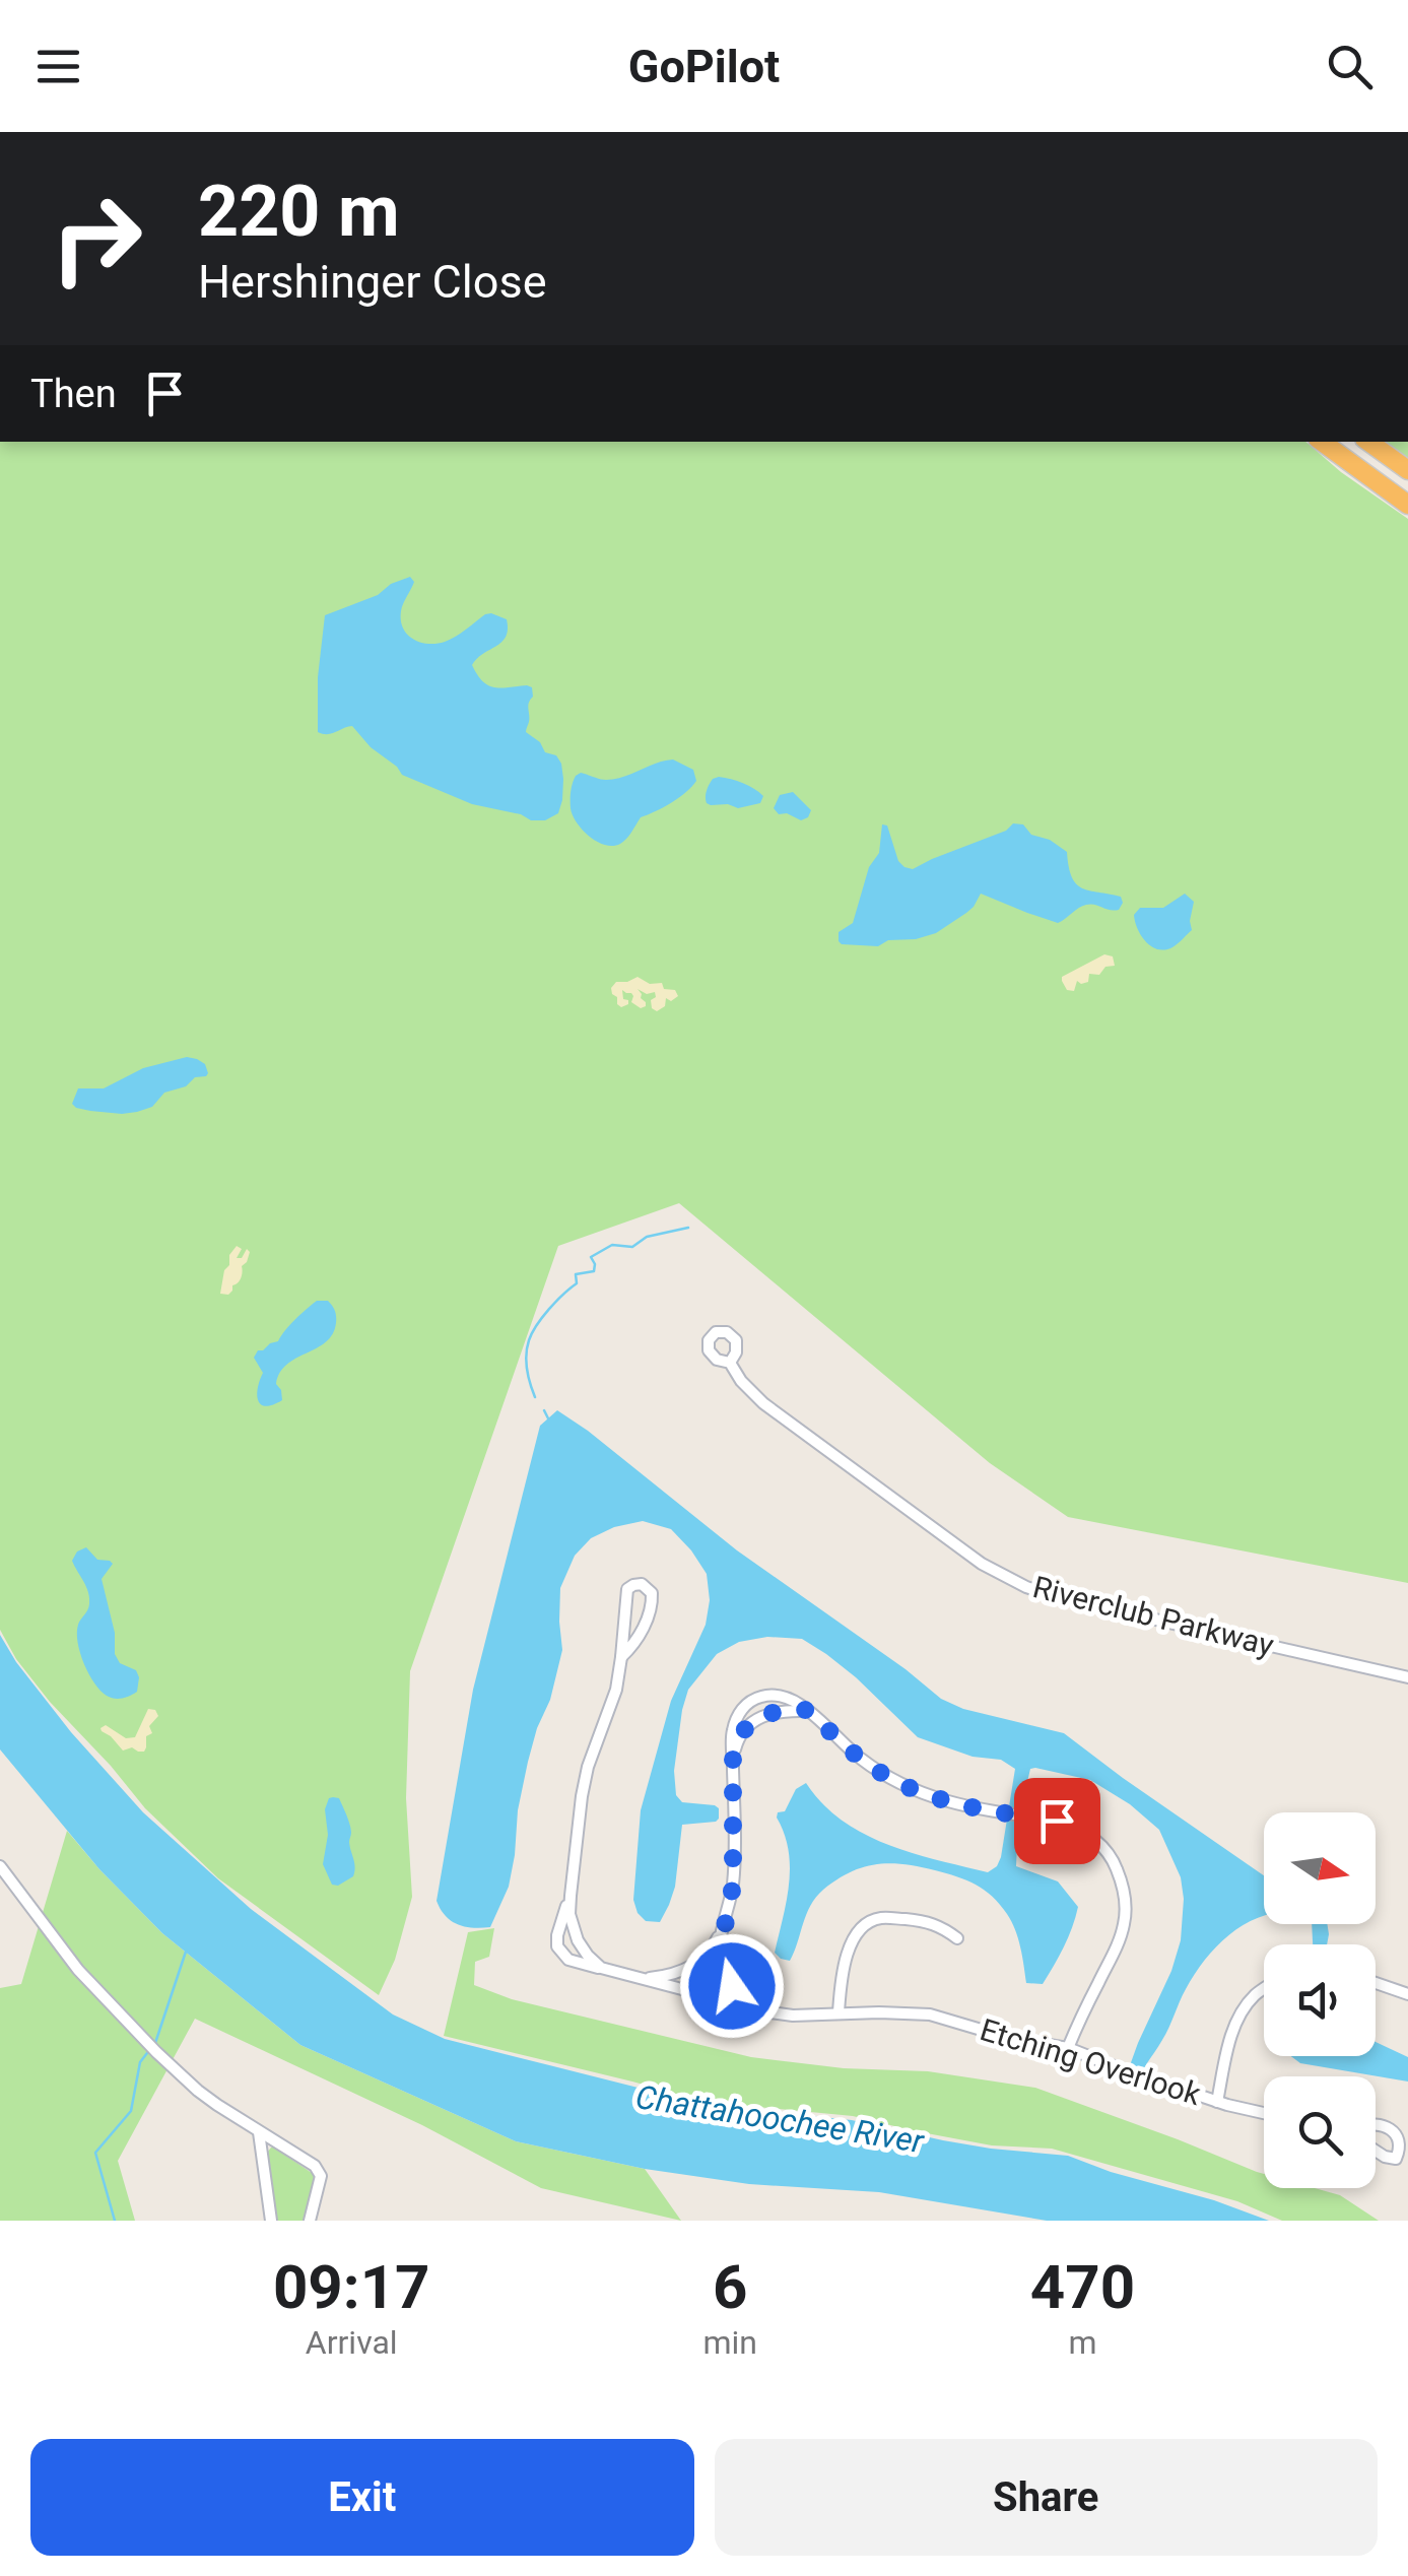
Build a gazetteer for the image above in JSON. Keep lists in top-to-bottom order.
{
  "streets": {
    "street": ["Riverclub Parkway", "Etching Overlook"]
  },
  "water": ["Chattahoochee River"],
  "north": "right",
  "page": {
    "header": "GoPilot",
    "turn": ["220 m", "Hershinger Close"],
    "then": "Then",
    "eta": [
      "09:17",
      "Arrival",
      "6",
      "min",
      "470",
      "m"
    ],
    "buttons": ["Exit", "Share"]
  }
}
